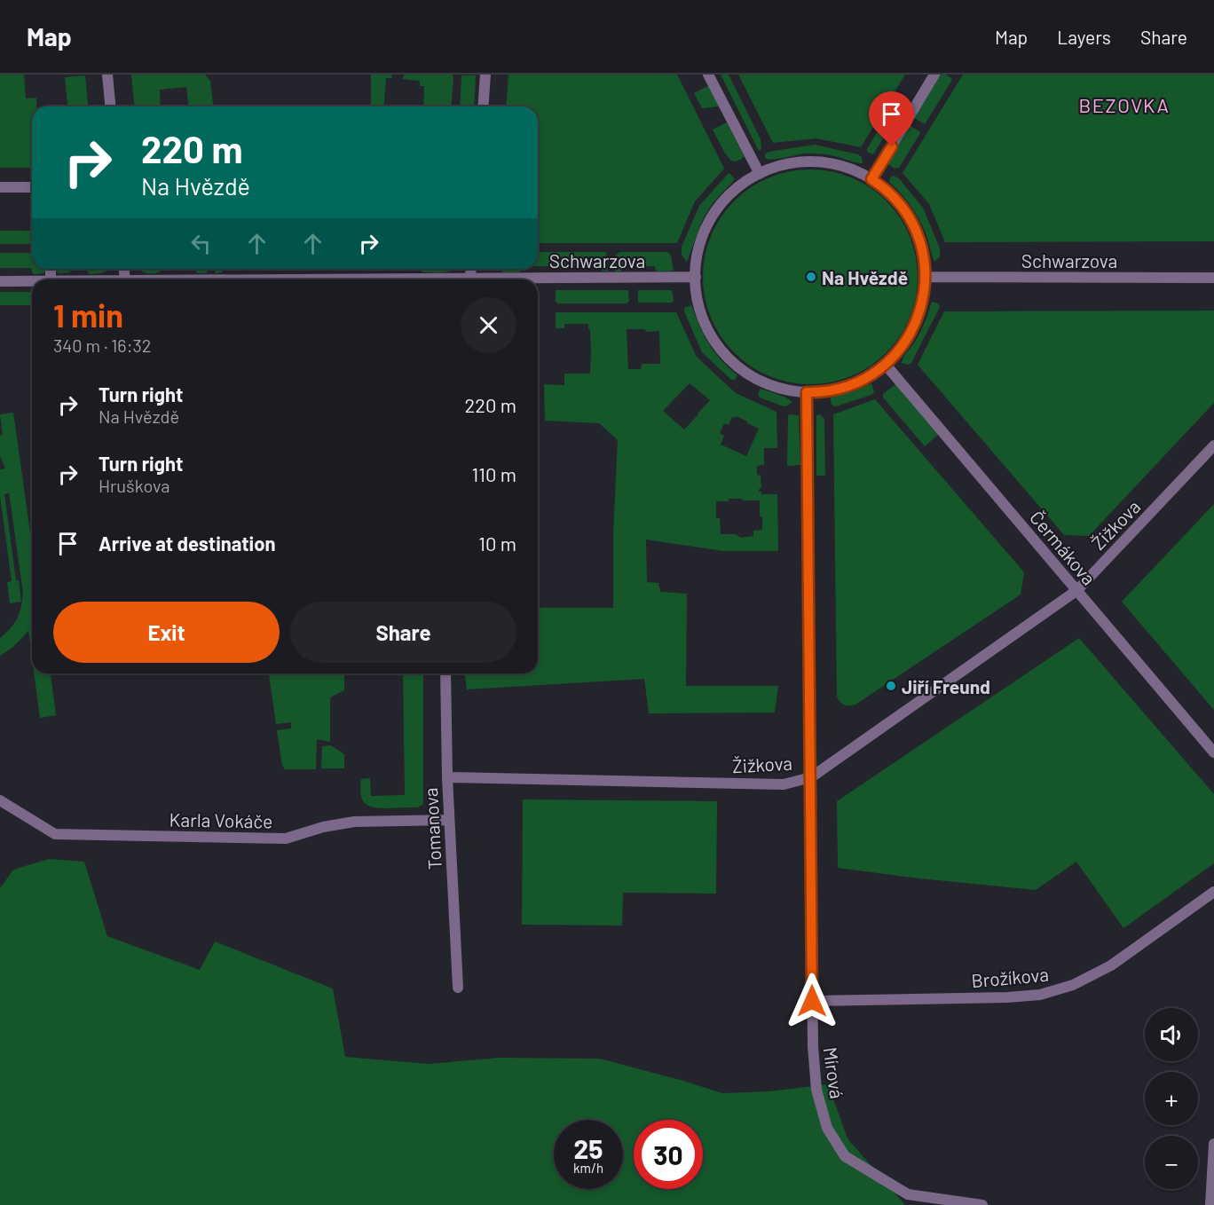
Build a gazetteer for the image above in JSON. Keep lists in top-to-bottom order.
{
  "streets": {
    "street": [
      "Schwarzova",
      "Žižkova",
      "Čermákova",
      "Karla Vokáče",
      "Tomanova",
      "Brožíkova",
      "Mírová"
    ]
  },
  "crossings": [
    ["Žižkova", "Čermákova"],
    ["Žižkova", "Tomanova"],
    ["Žižkova", "Mírová"],
    ["Karla Vokáče", "Tomanova"],
    ["Brožíkova", "Mírová"]
  ],
  "districts": ["BEZOVKA"],
  "places": ["Na Hvězdě", "Jiří Freund"],
  "page": {
    "header": "Map",
    "nav": ["Map", "Layers", "Share"],
    "turn": ["220 m", "Na Hvězdě"],
    "heading": ["1 min", "340 m · 16:32"],
    "list": [
      {
        "name": "Turn right",
        "note": "Na Hvězdě",
        "value": "220 m"
      },
      {
        "name": "Turn right",
        "note": "Hruškova",
        "value": "110 m"
      },
      {
        "name": "Arrive at destination",
        "value": "10 m"
      }
    ],
    "buttons": ["Exit", "Share"],
    "map_buttons": ["+", "−"],
    "speed": "25 km/h",
    "limit": "30"
  }
}
